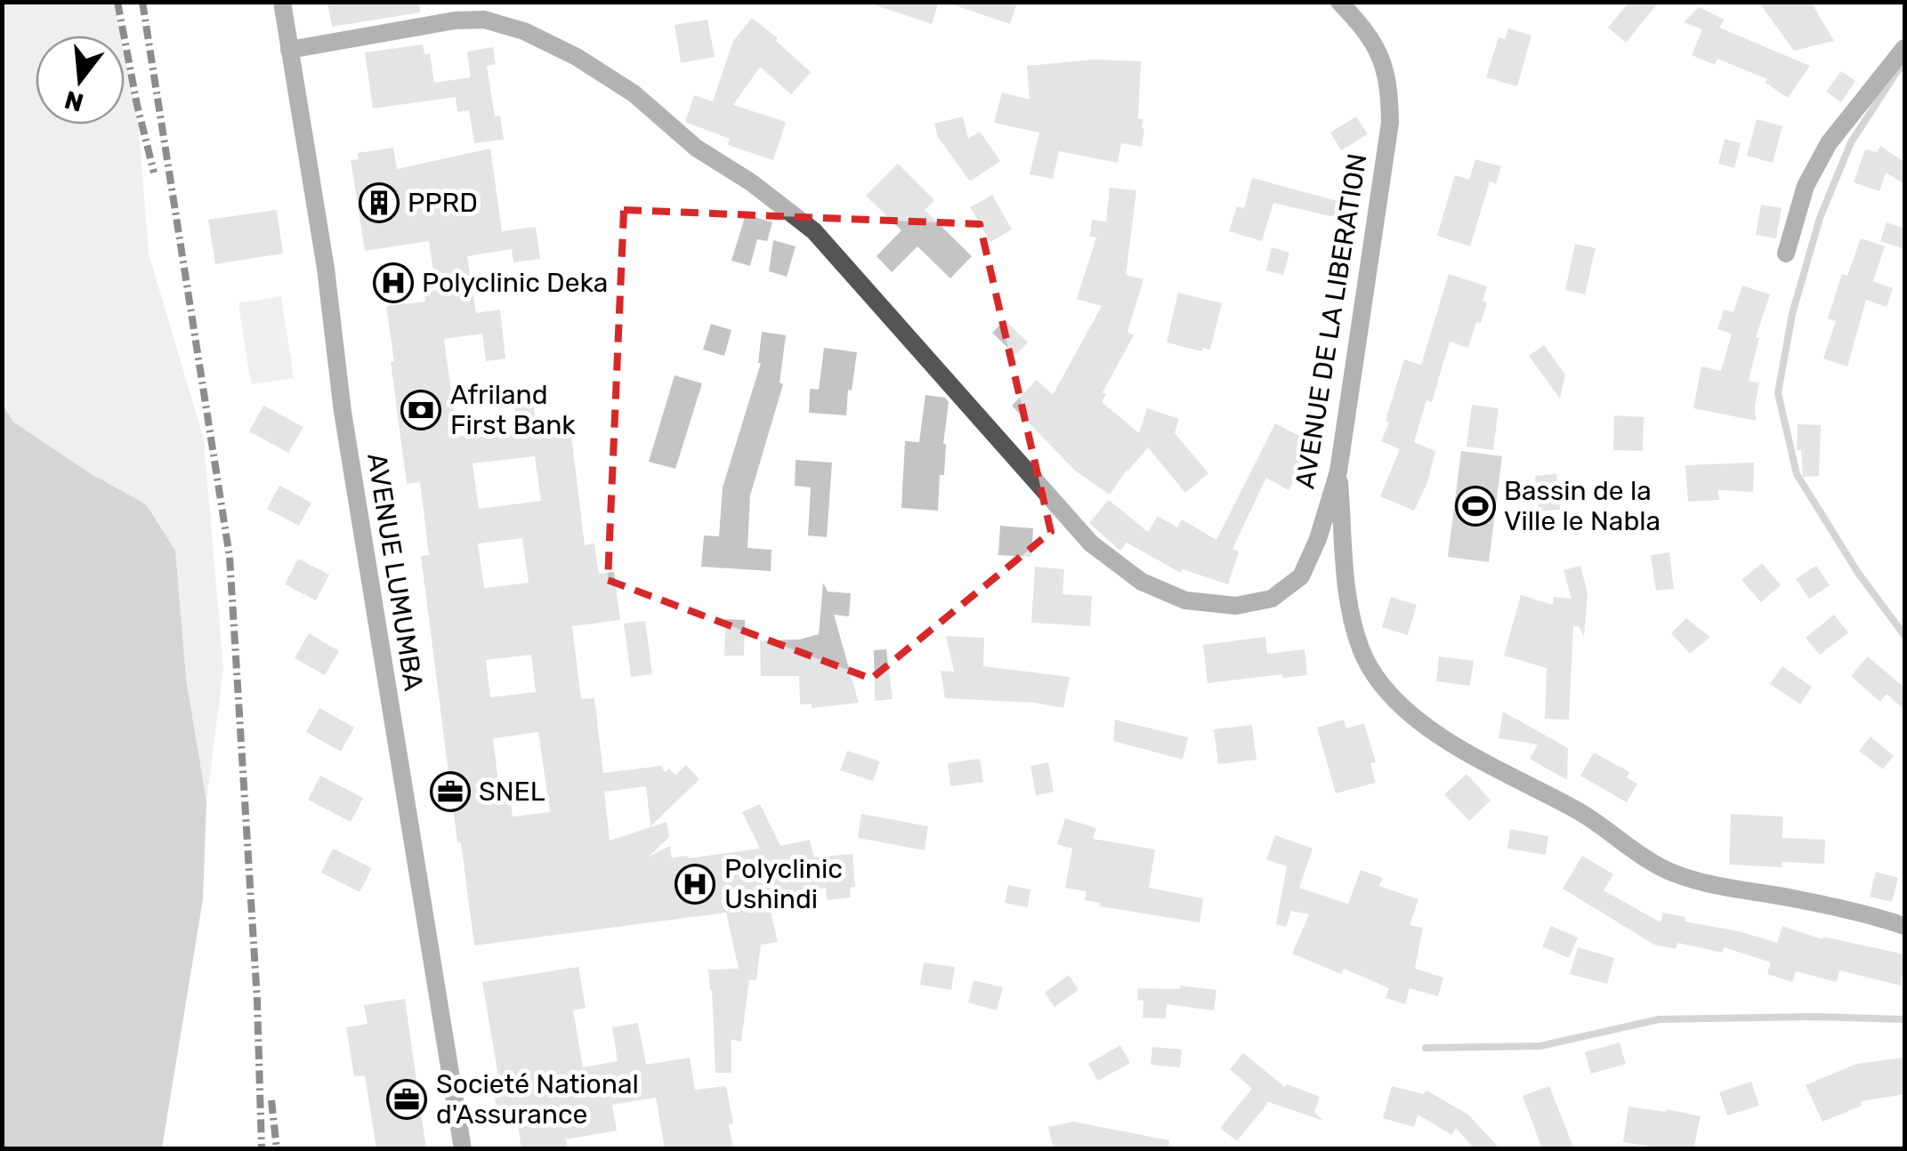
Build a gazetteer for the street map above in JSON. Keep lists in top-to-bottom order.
{
  "streets": {
    "street": ["AVENUE DE LA LIBERATION", "AVENUE LUMUMBA"]
  },
  "crossings": [
    ["AVENUE DE LA LIBERATION", "AVENUE LUMUMBA"]
  ],
  "places": {
    "building": ["PPRD"],
    "hospital": ["Polyclinic Deka", "Polyclinic Ushindi"],
    "bank": ["Afriland First Bank"],
    "sports": ["Bassin de la Ville le Nabla"],
    "office": ["SNEL", "Societé National d'Assurance"]
  },
  "north": "bottom"
}
